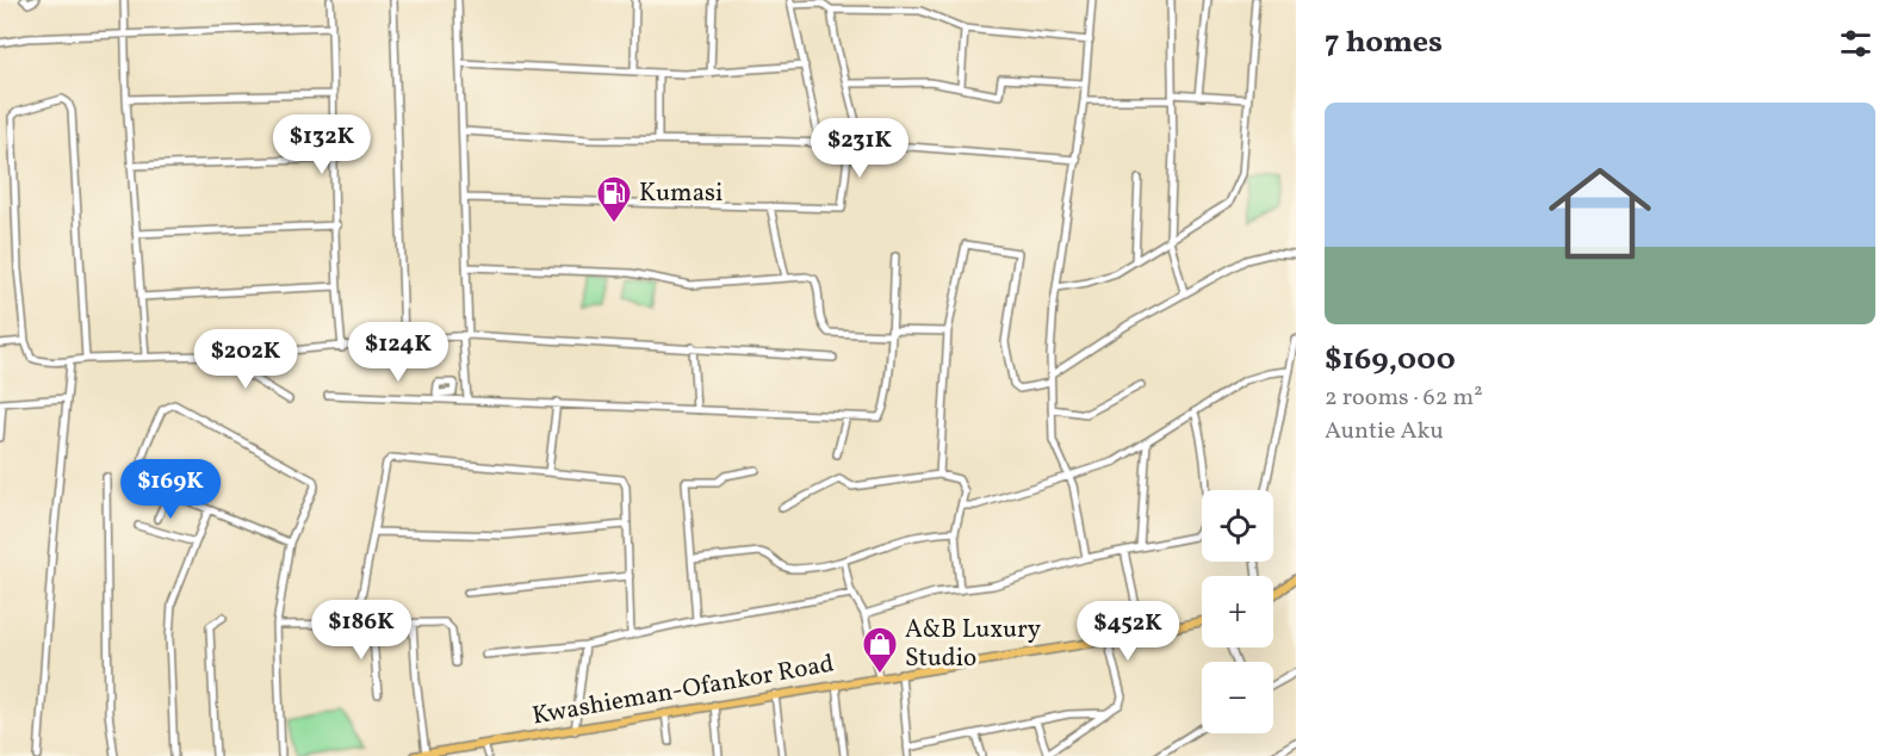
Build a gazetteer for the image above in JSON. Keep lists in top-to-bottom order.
{
  "streets": {
    "main road": ["Kwashieman-Ofankor Road"]
  },
  "places": {
    "fuel station": ["Kumasi"],
    "shop": ["A&B Luxury Studio"]
  },
  "page": {
    "heading": "7 homes",
    "list": [
      {
        "name": "$169,000",
        "note": "2 rooms · 62 m² · Auntie Aku"
      }
    ],
    "price": [
      "$132K",
      "$231K",
      "$124K",
      "$202K",
      "$169K",
      "$186K",
      "$452K"
    ],
    "map_buttons": ["+", "−"]
  }
}
